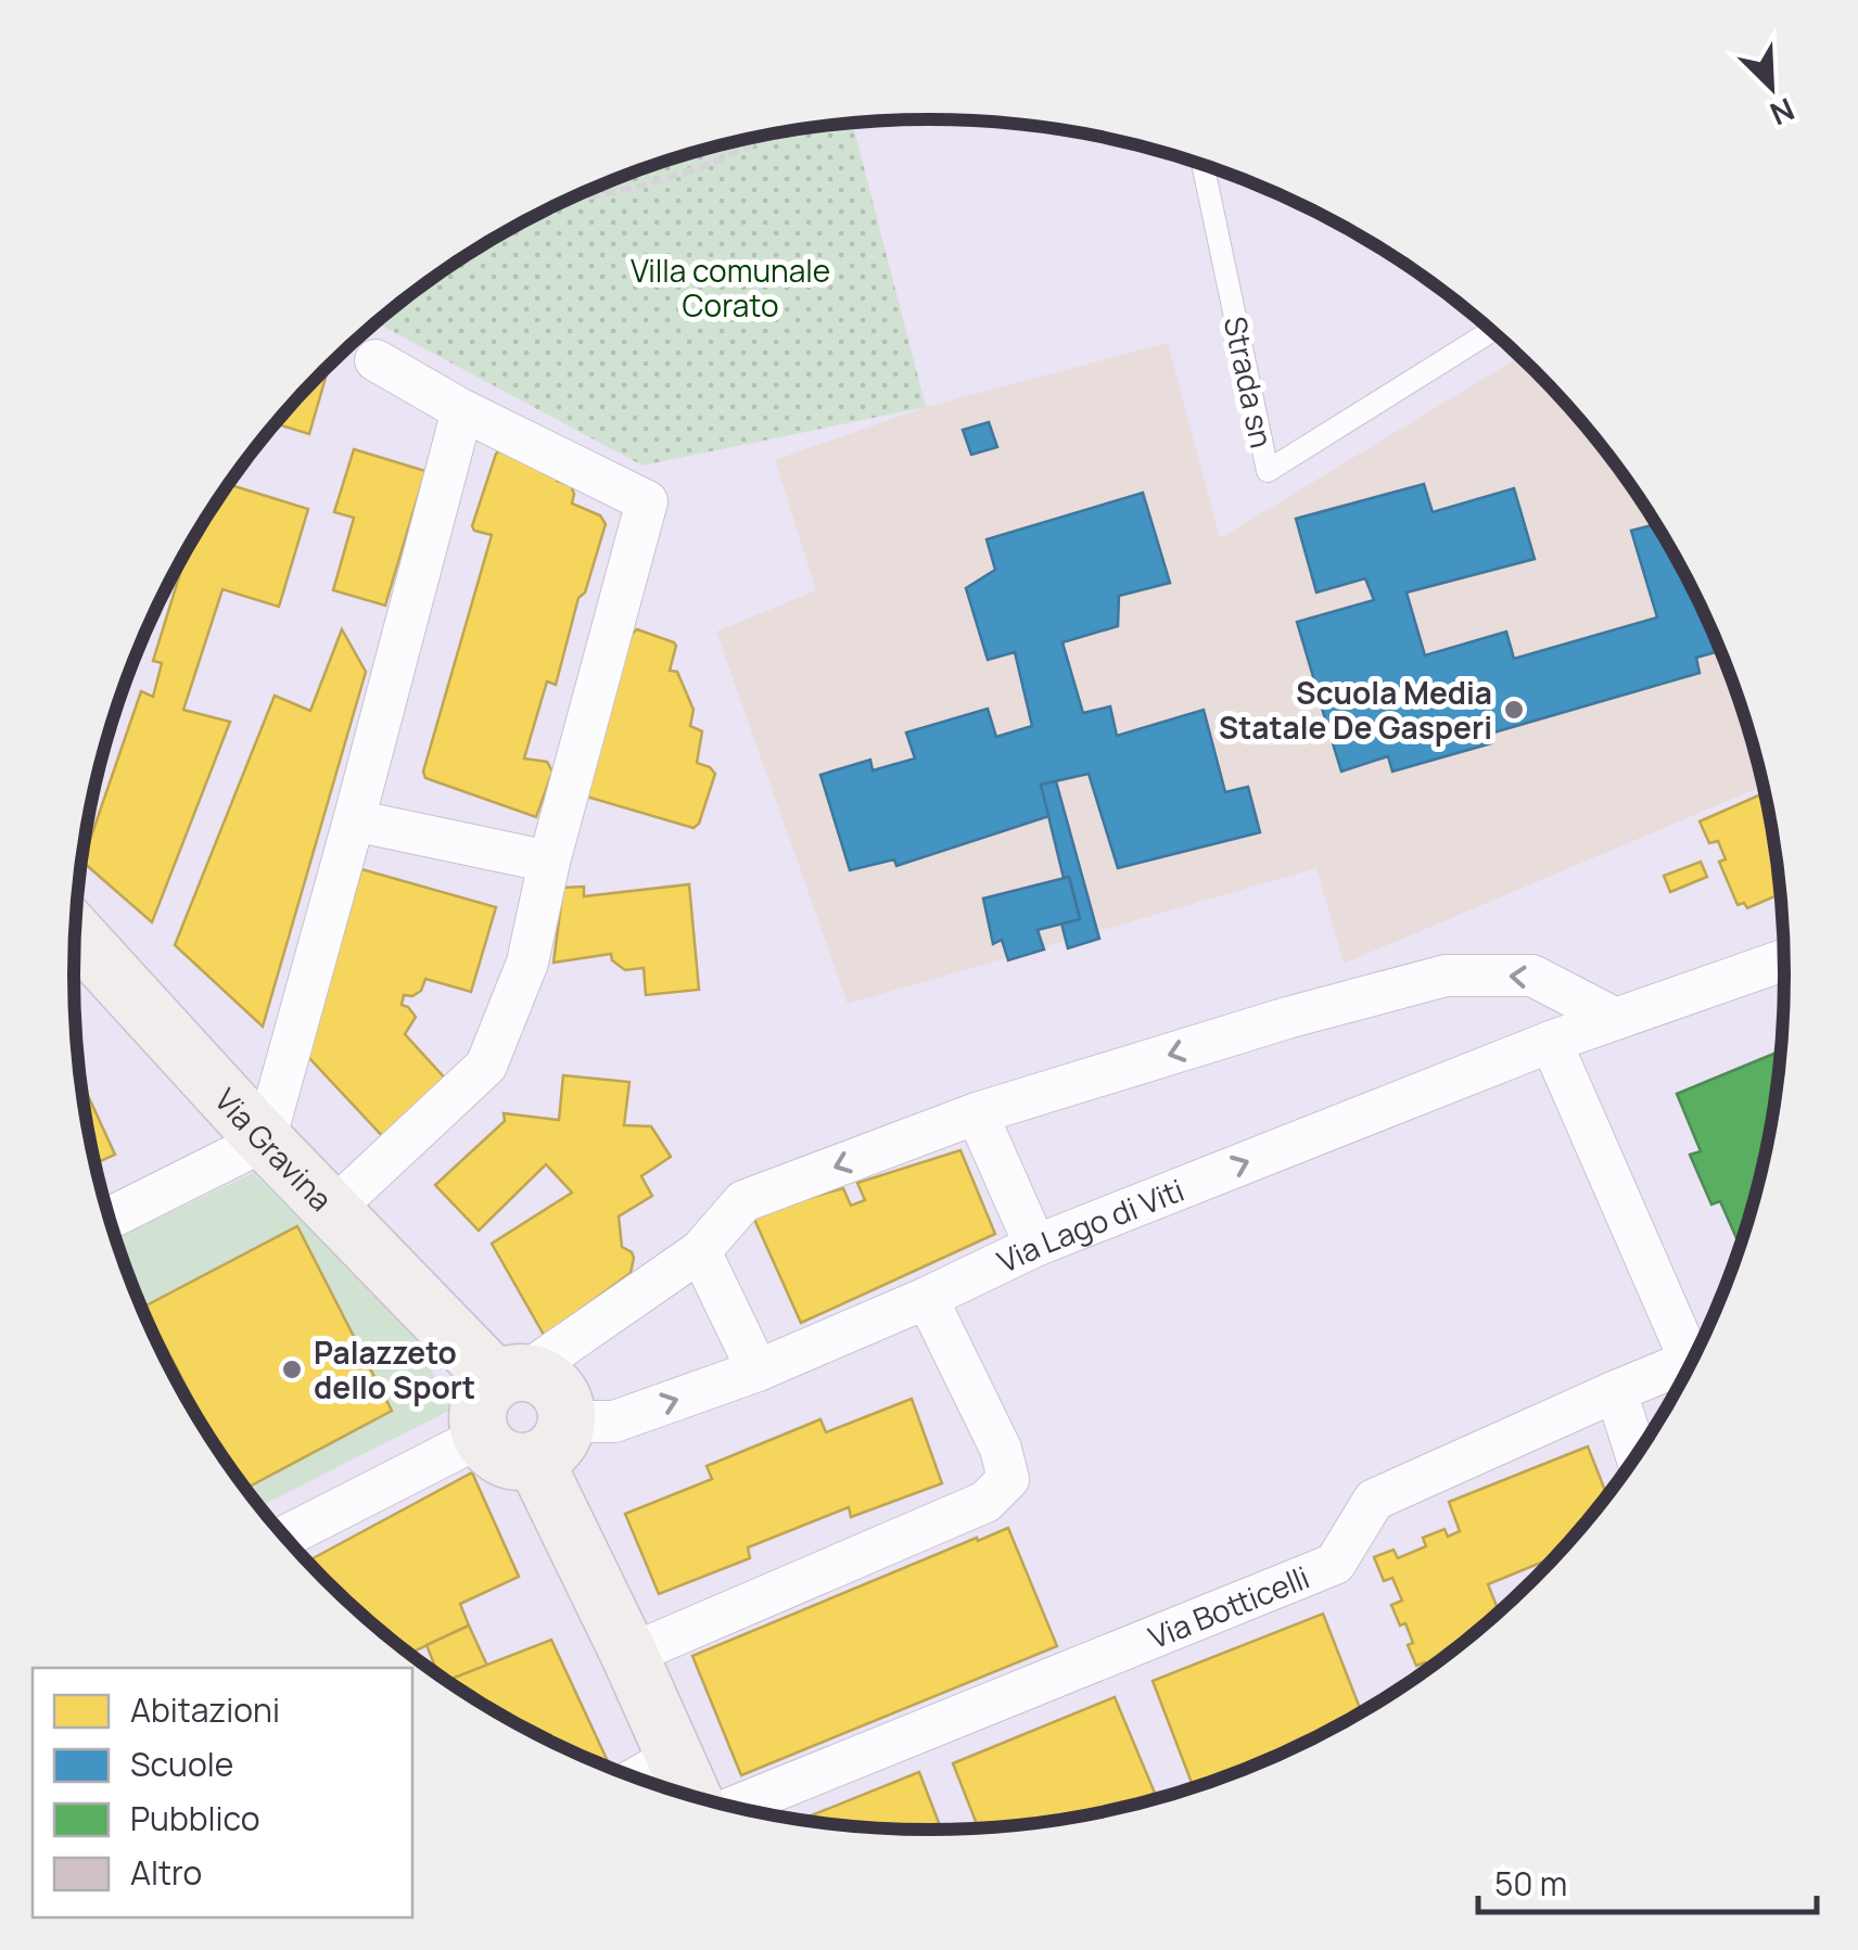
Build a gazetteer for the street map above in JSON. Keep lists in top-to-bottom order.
{
  "streets": {
    "main road": ["Via Gravina"],
    "street": ["Via Lago di Viti", "Via Botticelli"],
    "lane": ["Strada sn"]
  },
  "crossings": [
    ["Via Gravina", "Via Lago di Viti"]
  ],
  "parks": ["Villa comunale Corato"],
  "places": ["Scuola Media Statale De Gasperi", "Palazzeto dello Sport"],
  "legend": [
    "Abitazioni",
    "Scuole",
    "Pubblico",
    "Altro"
  ],
  "scale_bar": "50 m",
  "north": "bottom right"
}
